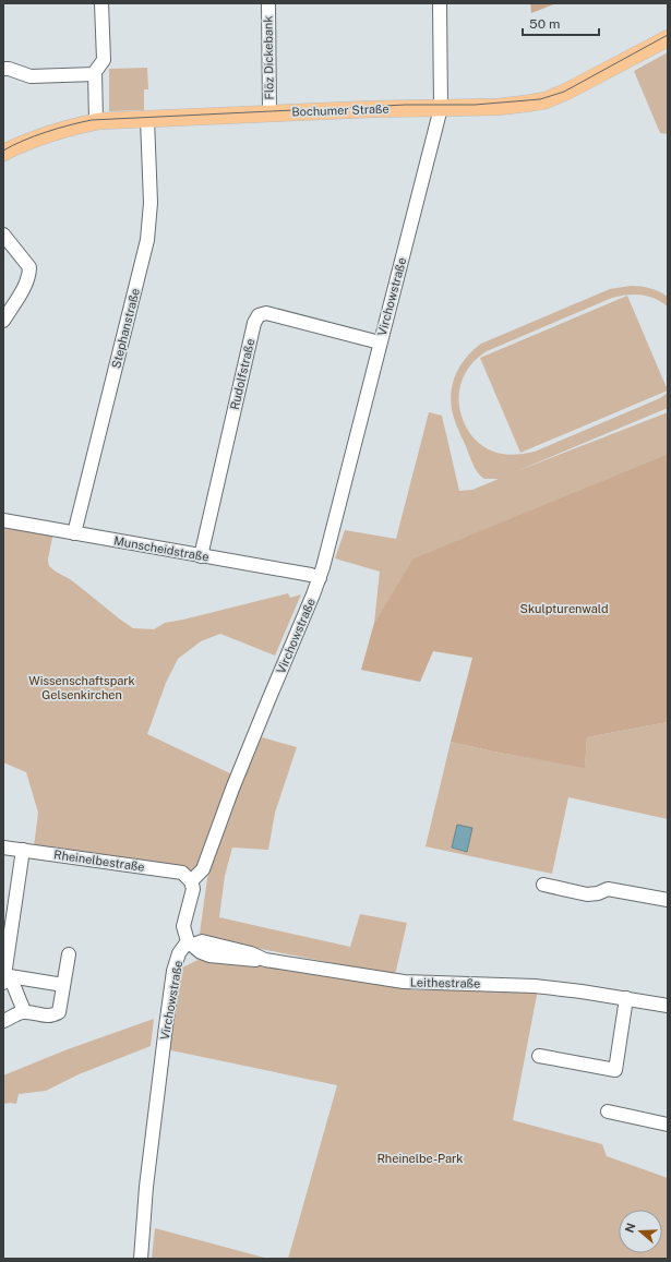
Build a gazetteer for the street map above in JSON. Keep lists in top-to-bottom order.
{
  "streets": {
    "main road": ["Bochumer Straße"],
    "street": [
      "Flöz Dickebank",
      "Virchowstraße",
      "Stephanstraße",
      "Rudolfstraße",
      "Munscheidstraße",
      "Rheinelbestraße",
      "Leithestraße"
    ]
  },
  "crossings": [
    ["Flöz Dickebank", "Bochumer Straße"],
    ["Bochumer Straße", "Virchowstraße"],
    ["Bochumer Straße", "Stephanstraße"],
    ["Virchowstraße", "Rudolfstraße"],
    ["Virchowstraße", "Munscheidstraße"],
    ["Virchowstraße", "Rheinelbestraße"],
    ["Virchowstraße", "Leithestraße"],
    ["Stephanstraße", "Munscheidstraße"],
    ["Rudolfstraße", "Munscheidstraße"]
  ],
  "parks": ["Skulpturenwald", "Wissenschaftspark Gelsenkirchen", "Rheinelbe-Park"],
  "scale_bar": "50 m",
  "north": "left"
}
